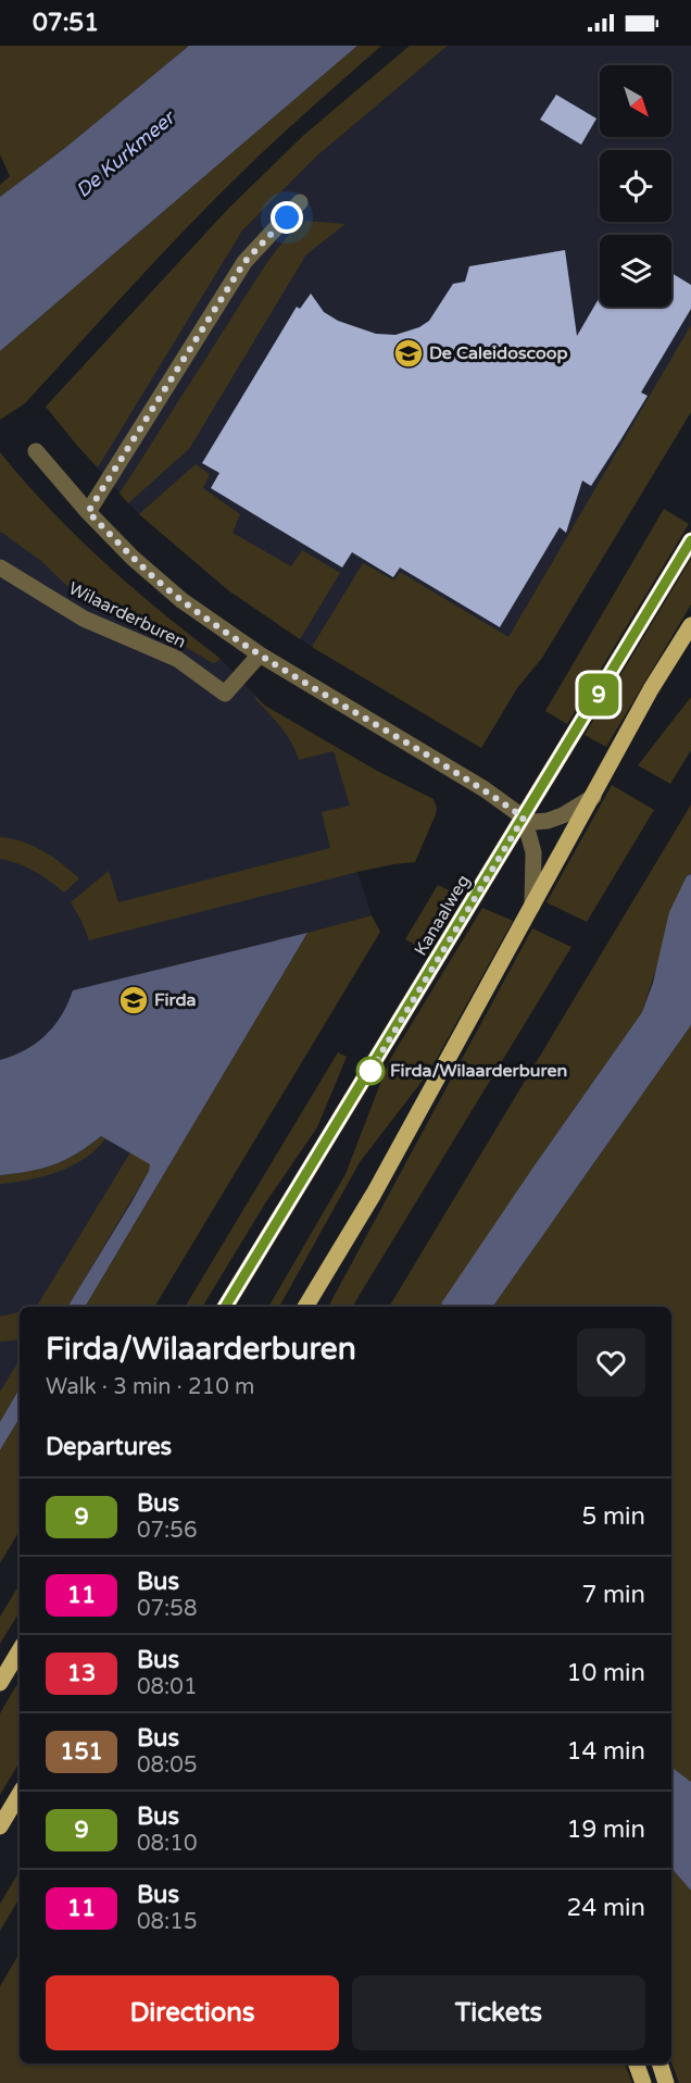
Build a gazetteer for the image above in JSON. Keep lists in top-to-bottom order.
{
  "streets": {
    "main road": ["Kanaalweg"],
    "street": ["Wilaarderburen"]
  },
  "crossings": [
    ["Wilaarderburen", "Kanaalweg"]
  ],
  "water": ["De Kurkmeer"],
  "places": {
    "school or university": ["De Caleidoscoop", "Firda"],
    "other": ["Firda/Wilaarderburen"]
  },
  "lines": ["bus line 9"],
  "north": "bottom right",
  "page": {
    "status": "07:51",
    "on_map": "9",
    "heading": [
      ["Firda/Wilaarderburen", "Walk · 3 min · 210 m"],
      "Departures"
    ],
    "list": [
      {
        "mark": "9",
        "name": "Bus",
        "note": "07:56",
        "value": "5 min"
      },
      {
        "mark": "11",
        "name": "Bus",
        "note": "07:58",
        "value": "7 min"
      },
      {
        "mark": "13",
        "name": "Bus",
        "note": "08:01",
        "value": "10 min"
      },
      {
        "mark": "151",
        "name": "Bus",
        "note": "08:05",
        "value": "14 min"
      },
      {
        "mark": "9",
        "name": "Bus",
        "note": "08:10",
        "value": "19 min"
      },
      {
        "mark": "11",
        "name": "Bus",
        "note": "08:15",
        "value": "24 min"
      }
    ],
    "buttons": ["Directions", "Tickets"]
  }
}
